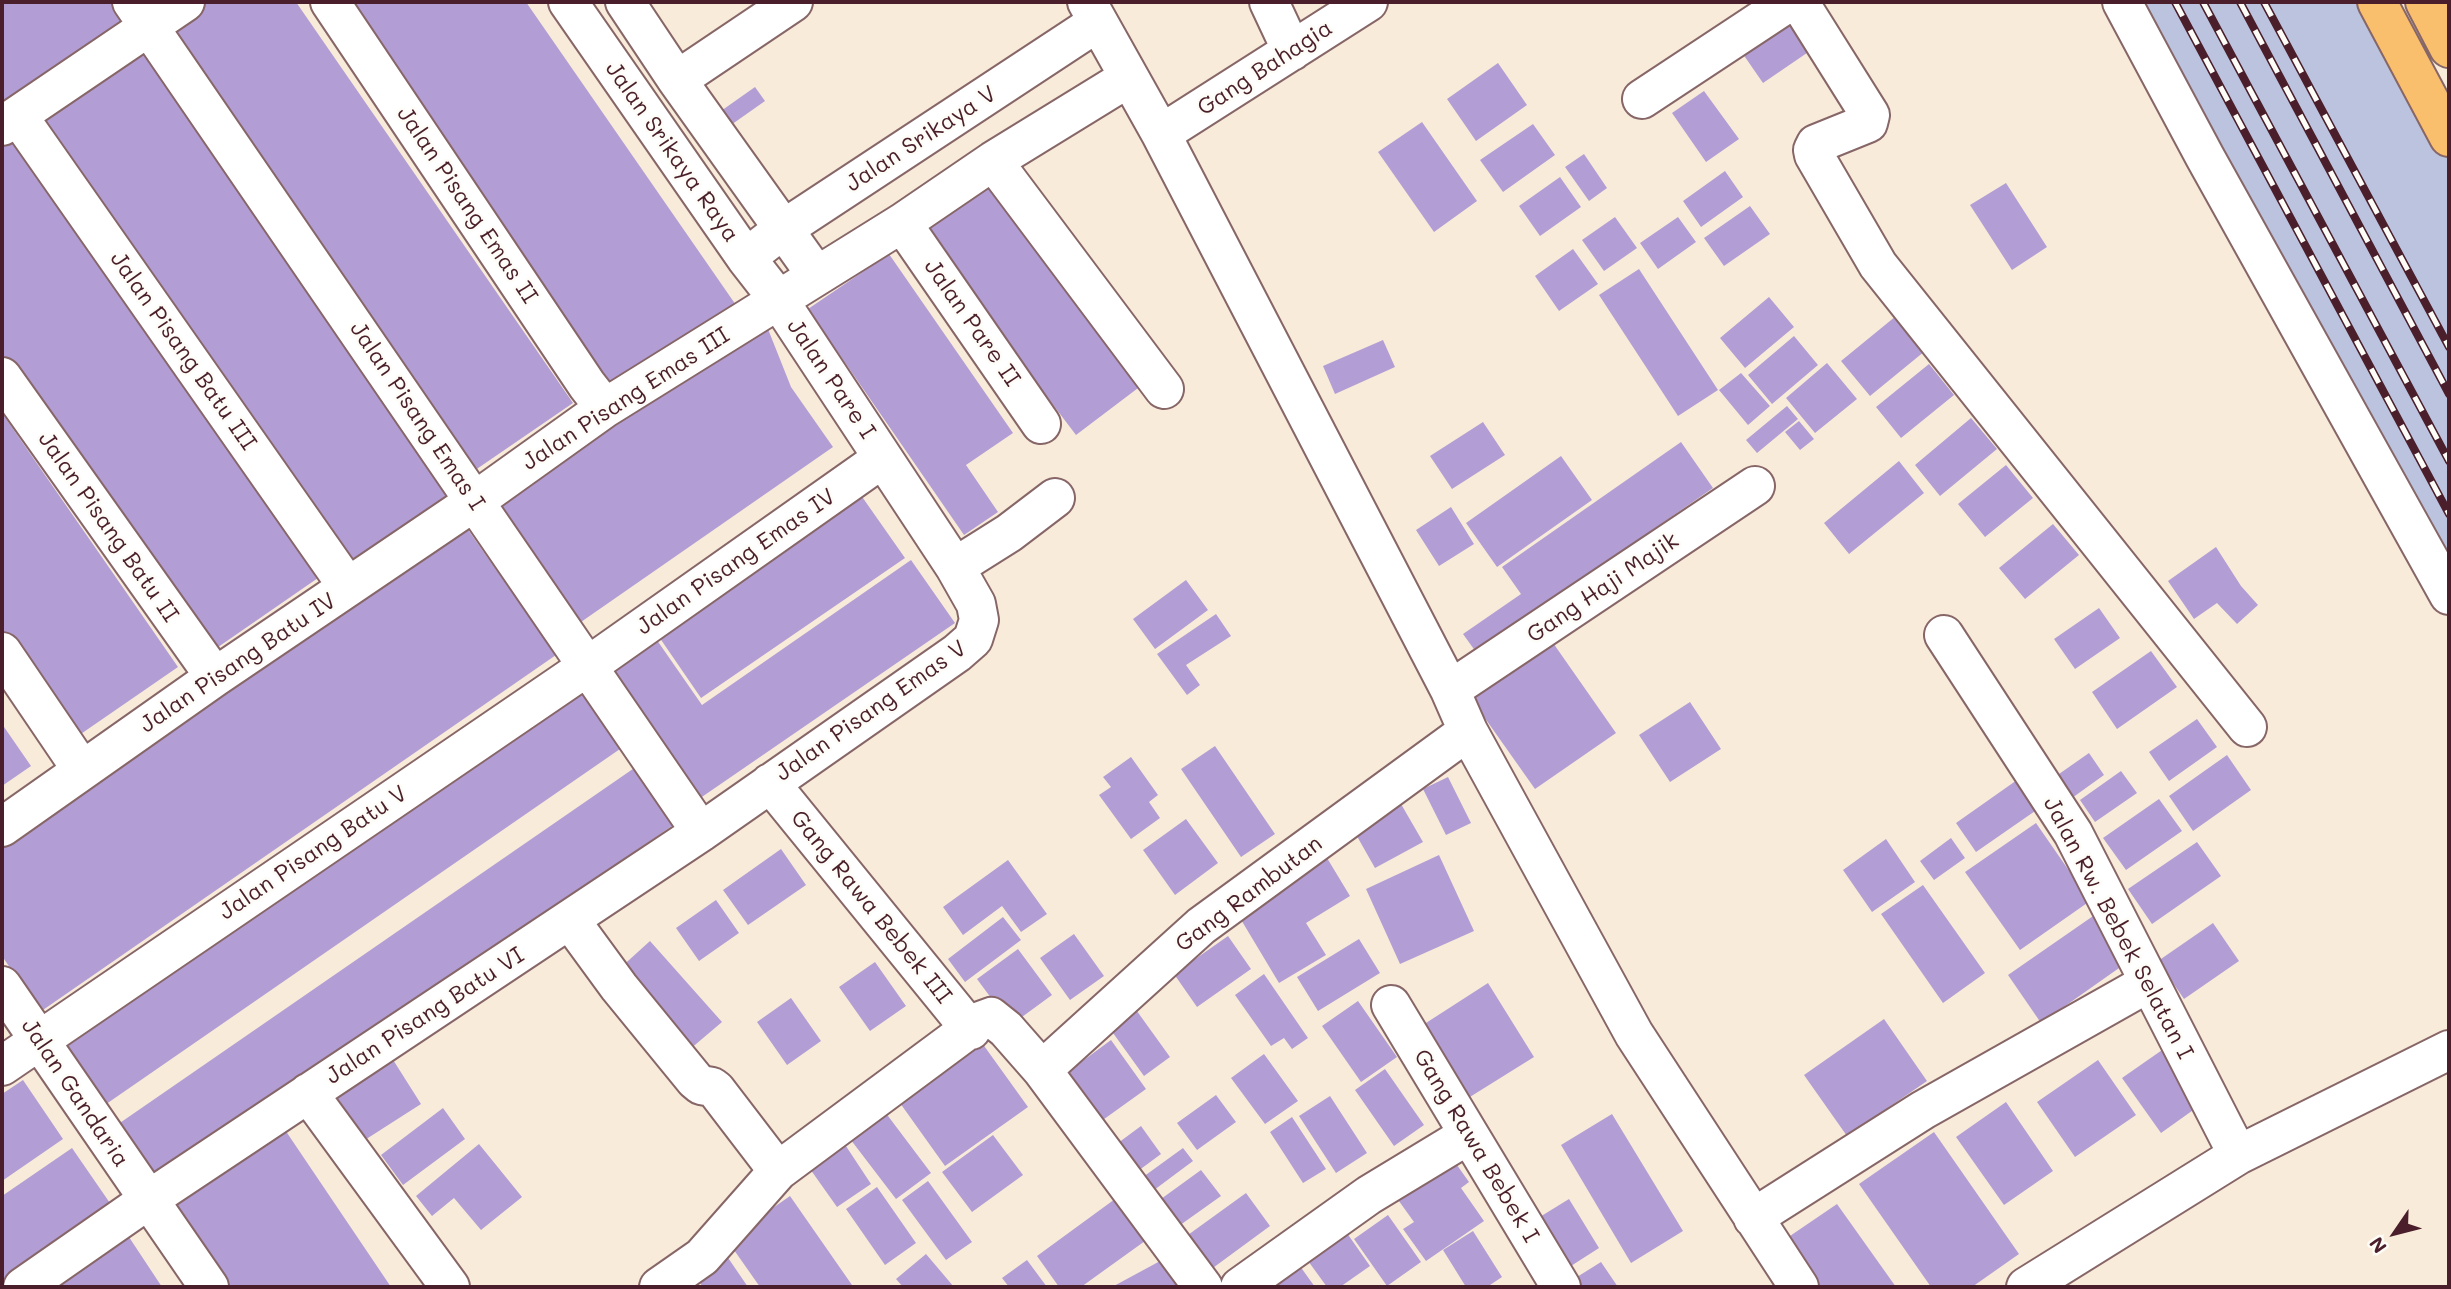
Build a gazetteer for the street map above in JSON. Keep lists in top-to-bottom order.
{
  "streets": {
    "street": [
      "Gang Bahagia",
      "Jalan Srikaya V",
      "Jalan Srikaya Raya",
      "Jalan Pisang Emas II",
      "Jalan Pare II",
      "Jalan Pisang Batu III",
      "Jalan Pare I",
      "Jalan Pisang Emas III",
      "Jalan Pisang Emas I",
      "Jalan Pisang Batu II",
      "Jalan Pisang Emas IV",
      "Gang Haji Majik",
      "Jalan Pisang Batu IV",
      "Jalan Pisang Emas V",
      "Jalan Pisang Batu V",
      "Gang Rambutan",
      "Gang Rawa Bebek III",
      "Jalan Rw. Bebek Selatan I",
      "Jalan Pisang Batu VI",
      "Jalan Gandaria",
      "Gang Rawa Bebek I"
    ]
  },
  "crossings": [
    ["Jalan Srikaya V", "Jalan Srikaya Raya"],
    ["Jalan Srikaya Raya", "Jalan Pare I"],
    ["Jalan Srikaya Raya", "Jalan Pisang Emas III"],
    ["Jalan Pisang Emas II", "Jalan Pisang Emas III"],
    ["Jalan Pisang Batu III", "Jalan Pisang Batu IV"],
    ["Jalan Pare I", "Jalan Pisang Emas III"],
    ["Jalan Pare I", "Jalan Pisang Emas IV"],
    ["Jalan Pare I", "Jalan Pisang Emas V"],
    ["Jalan Pisang Emas III", "Jalan Pisang Emas I"],
    ["Jalan Pisang Emas III", "Jalan Pisang Batu IV"],
    ["Jalan Pisang Emas I", "Jalan Pisang Emas IV"],
    ["Jalan Pisang Emas I", "Jalan Pisang Batu IV"],
    ["Jalan Pisang Emas I", "Jalan Pisang Emas V"],
    ["Jalan Pisang Emas I", "Jalan Pisang Batu V"],
    ["Jalan Pisang Emas I", "Jalan Pisang Batu VI"],
    ["Jalan Pisang Batu II", "Jalan Pisang Batu IV"],
    ["Jalan Pisang Emas IV", "Jalan Pisang Emas V"],
    ["Jalan Pisang Emas IV", "Jalan Pisang Batu V"],
    ["Jalan Pisang Emas V", "Gang Rawa Bebek III"],
    ["Jalan Pisang Emas V", "Jalan Pisang Batu VI"],
    ["Jalan Pisang Batu V", "Jalan Gandaria"],
    ["Jalan Pisang Batu VI", "Jalan Gandaria"]
  ],
  "north": "bottom left"
}
